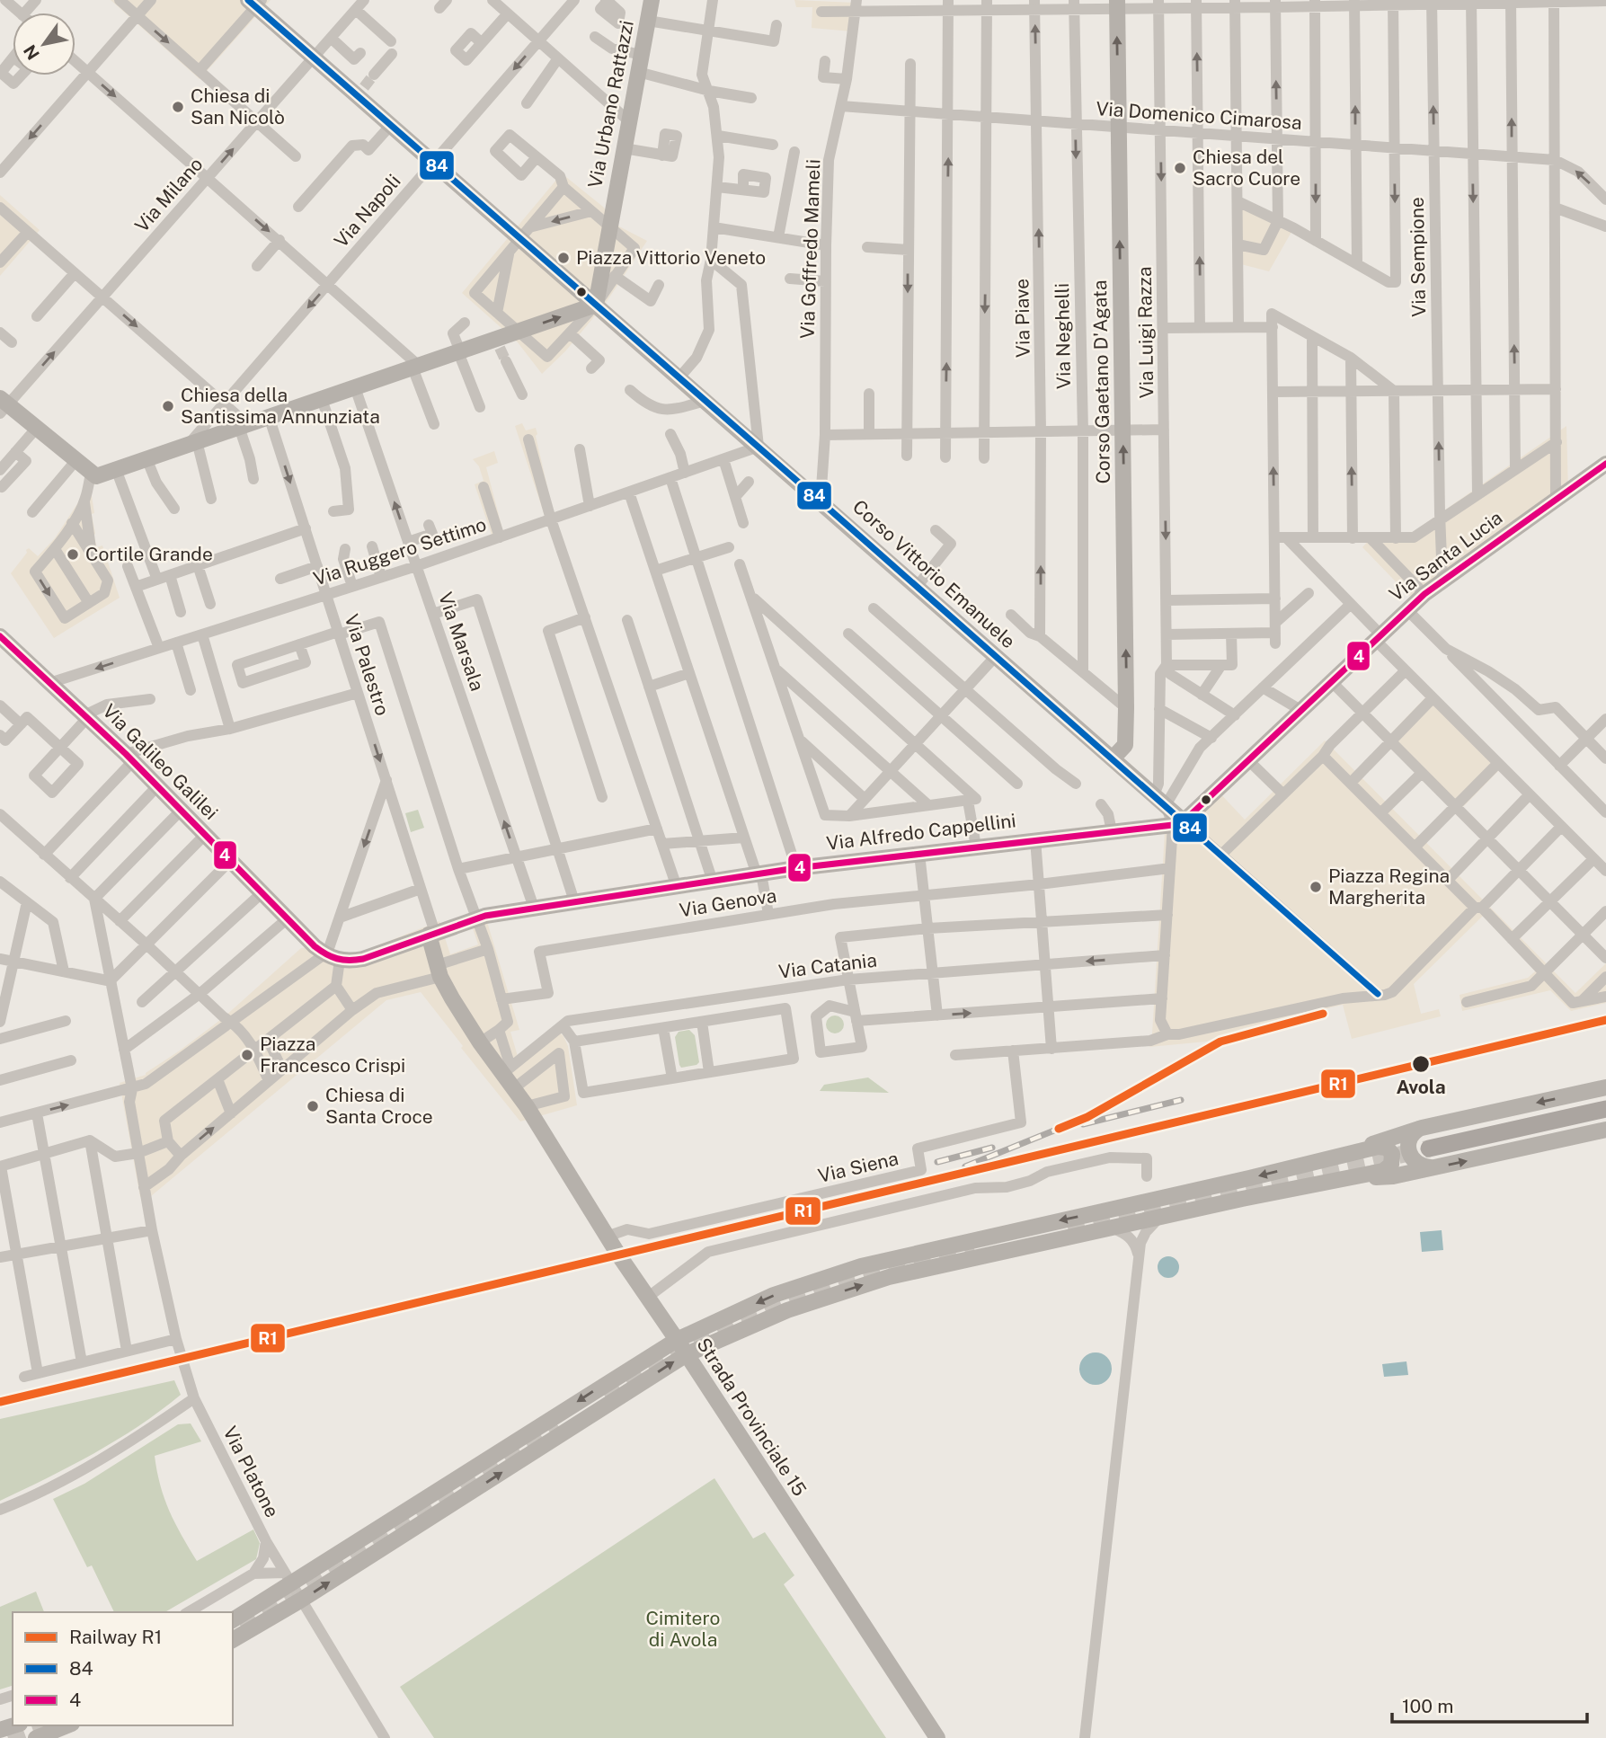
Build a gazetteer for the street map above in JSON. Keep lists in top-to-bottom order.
{
  "streets": {
    "street": [
      "Via Urbano Rattazzi",
      "Via Domenico Cimarosa",
      "Via Milano",
      "Via Napoli",
      "Via Goffredo Mameli",
      "Via Sempione",
      "Via Piave",
      "Via Luigi Razza",
      "Via Neghelli",
      "Corso Gaetano D'Agata",
      "Via Ruggero Settimo",
      "Via Santa Lucia",
      "Corso Vittorio Emanuele",
      "Via Marsala",
      "Via Palestro",
      "Via Galileo Galilei",
      "Via Alfredo Cappellini",
      "Via Genova",
      "Via Catania",
      "Via Siena",
      "Strada Provinciale 15",
      "Via Platone"
    ]
  },
  "crossings": [
    ["Via Urbano Rattazzi", "Corso Vittorio Emanuele"],
    ["Via Domenico Cimarosa", "Via Goffredo Mameli"],
    ["Via Domenico Cimarosa", "Via Sempione"],
    ["Via Domenico Cimarosa", "Via Piave"],
    ["Via Domenico Cimarosa", "Via Luigi Razza"],
    ["Via Domenico Cimarosa", "Via Neghelli"],
    ["Via Domenico Cimarosa", "Corso Gaetano D'Agata"],
    ["Via Goffredo Mameli", "Corso Vittorio Emanuele"],
    ["Via Sempione", "Via Santa Lucia"],
    ["Via Luigi Razza", "Corso Vittorio Emanuele"],
    ["Corso Gaetano D'Agata", "Corso Vittorio Emanuele"],
    ["Via Ruggero Settimo", "Corso Vittorio Emanuele"],
    ["Via Ruggero Settimo", "Via Marsala"],
    ["Via Ruggero Settimo", "Via Palestro"],
    ["Via Ruggero Settimo", "Via Galileo Galilei"],
    ["Via Santa Lucia", "Corso Vittorio Emanuele"],
    ["Via Santa Lucia", "Via Alfredo Cappellini"],
    ["Corso Vittorio Emanuele", "Via Alfredo Cappellini"],
    ["Via Marsala", "Via Alfredo Cappellini"],
    ["Via Palestro", "Via Alfredo Cappellini"],
    ["Via Palestro", "Strada Provinciale 15"],
    ["Via Galileo Galilei", "Via Alfredo Cappellini"],
    ["Via Alfredo Cappellini", "Strada Provinciale 15"],
    ["Via Catania", "Strada Provinciale 15"],
    ["Via Siena", "Strada Provinciale 15"]
  ],
  "one_way": ["Via Napoli", "Via Marsala"],
  "parks": ["Cimitero di Avola"],
  "places": [
    "Chiesa di San Nicolò",
    "Chiesa del Sacro Cuore",
    "Piazza Vittorio Veneto",
    "Chiesa della Santissima Annunziata",
    "Cortile Grande",
    "Piazza Regina Margherita",
    "Piazza Francesco Crispi",
    "Avola",
    "Chiesa di Santa Croce"
  ],
  "lines": ["transit line 84", "transit line 4", "rail line R1"],
  "legend": ["Railway R1", "84", "4"],
  "scale_bar": "100 m",
  "north": "bottom left"
}
